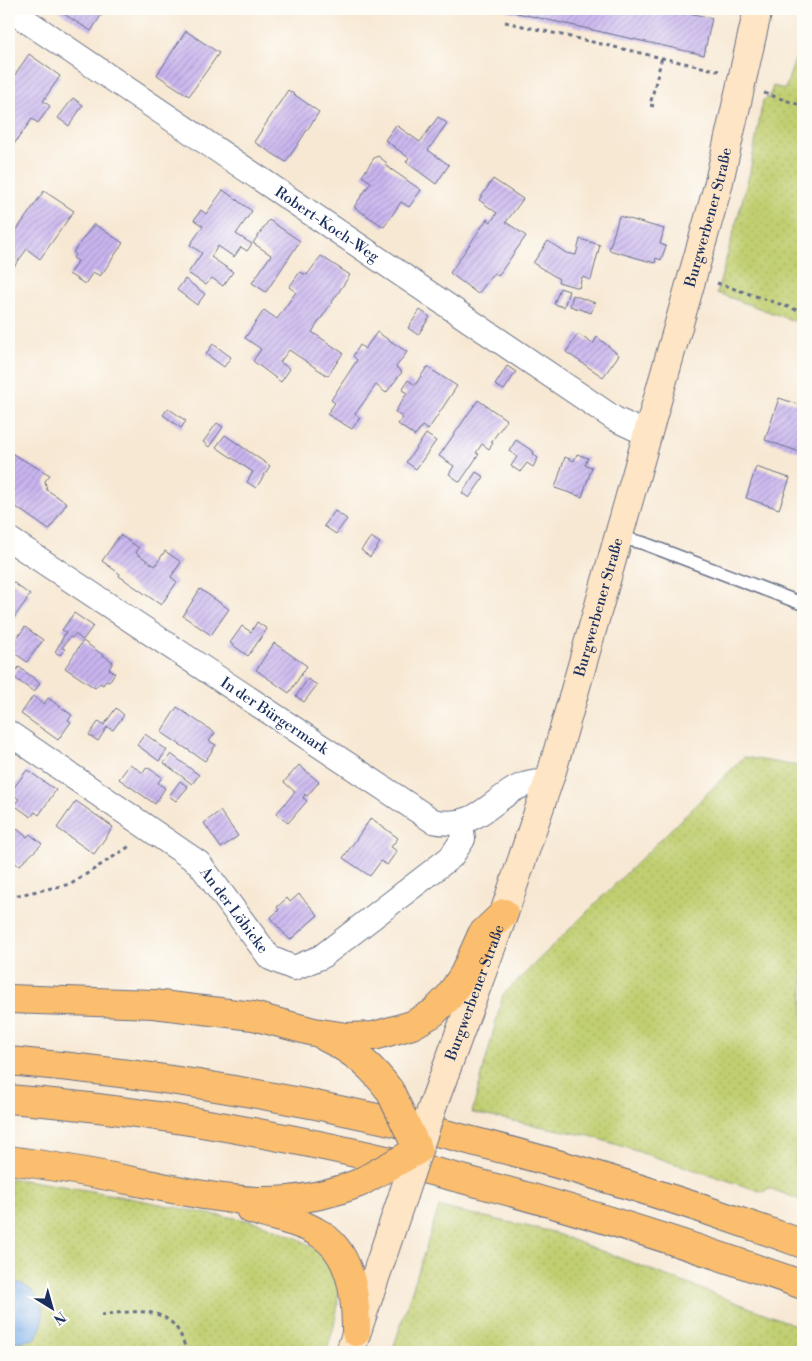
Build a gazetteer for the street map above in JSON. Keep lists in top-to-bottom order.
{
  "streets": {
    "main road": ["Burgwerbener Straße"],
    "street": ["Robert-Koch-Weg", "In der Bürgermark", "An der Löbicke"]
  },
  "crossings": [
    ["Burgwerbener Straße", "Robert-Koch-Weg"],
    ["Burgwerbener Straße", "In der Bürgermark"],
    ["In der Bürgermark", "An der Löbicke"]
  ],
  "north": "bottom right"
}
